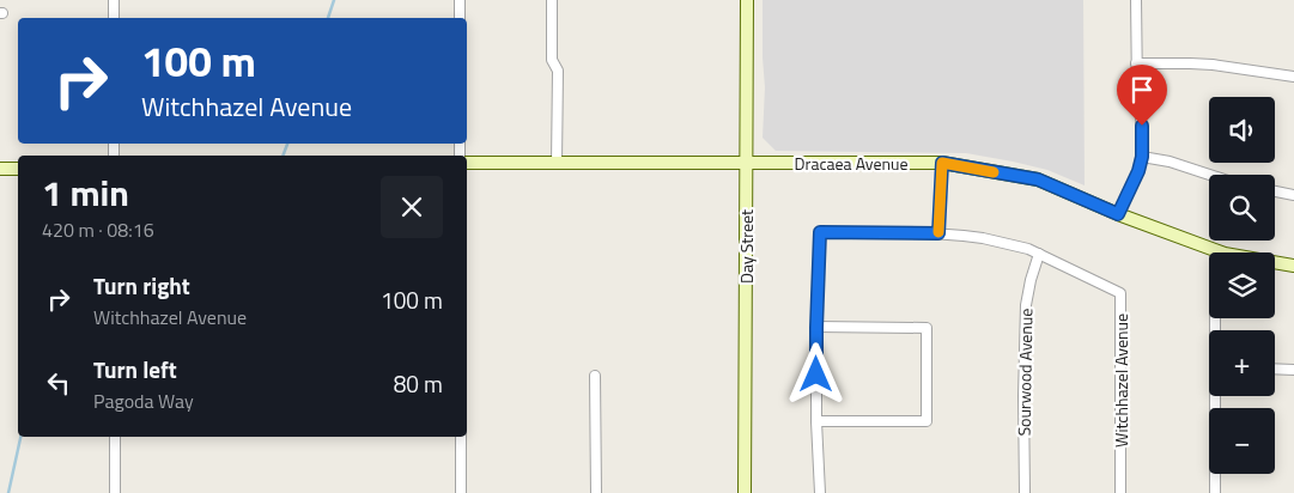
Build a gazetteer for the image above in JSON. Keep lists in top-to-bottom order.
{
  "streets": {
    "street": [
      "Dracaea Avenue",
      "Day Street",
      "Sourwood Avenue",
      "Witchhazel Avenue"
    ]
  },
  "crossings": [
    ["Dracaea Avenue", "Day Street"],
    ["Sourwood Avenue", "Witchhazel Avenue"]
  ],
  "page": {
    "turn": ["100 m", "Witchhazel Avenue"],
    "map_buttons": ["+", "−"],
    "heading": ["1 min", "420 m · 08:16"],
    "list": [
      {
        "name": "Turn right",
        "note": "Witchhazel Avenue",
        "value": "100 m"
      },
      {
        "name": "Turn left",
        "note": "Pagoda Way",
        "value": "80 m"
      }
    ]
  }
}
